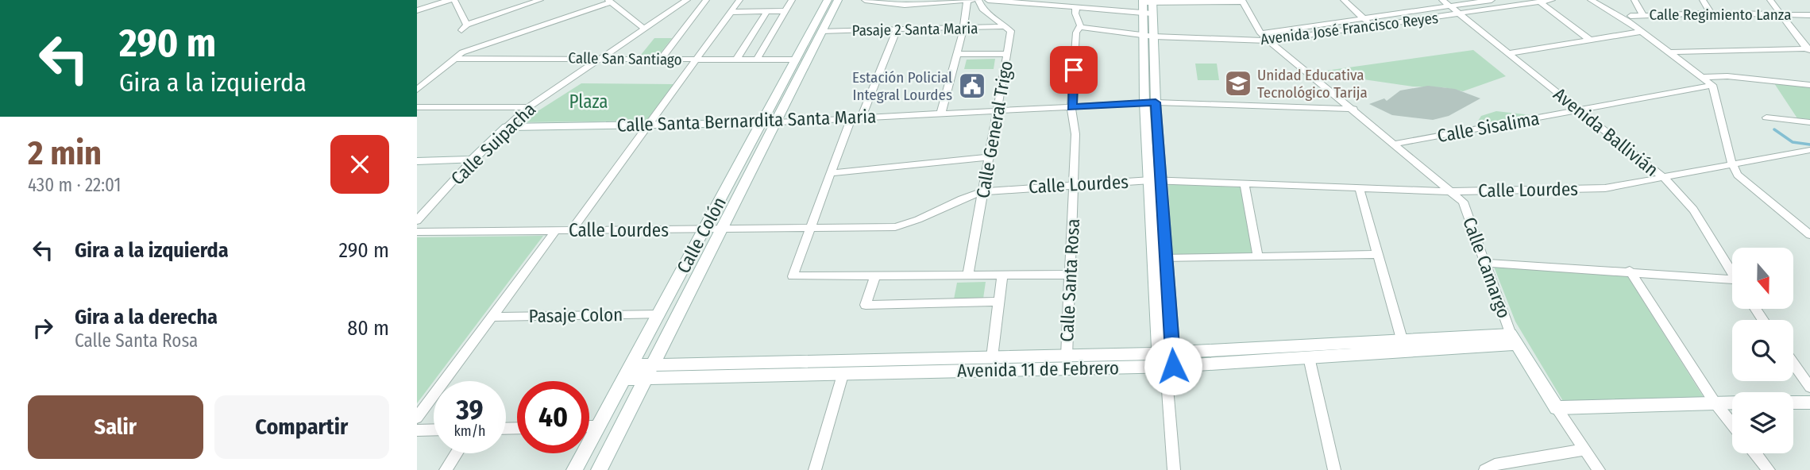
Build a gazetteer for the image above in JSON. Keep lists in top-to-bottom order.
{
  "streets": {
    "street": [
      "Calle Regimiento Lanza",
      "Avenida José Francisco Reyes",
      "Pasaje 2 Santa Maria",
      "Calle San Santiago",
      "Calle Santa Bernardita Santa Maria",
      "Calle Sisalima",
      "Calle General Trigo",
      "Avenida Ballivián",
      "Calle Suipacha",
      "Calle Lourdes",
      "Calle Colón",
      "Calle Camargo",
      "Calle Santa Rosa",
      "Pasaje Colon",
      "Avenida 11 de Febrero"
    ]
  },
  "crossings": [
    ["Avenida José Francisco Reyes", "Avenida Ballivián"],
    ["Avenida José Francisco Reyes", "Calle Camargo"],
    ["Avenida José Francisco Reyes", "Calle Santa Rosa"],
    ["Pasaje 2 Santa Maria", "Calle General Trigo"],
    ["Pasaje 2 Santa Maria", "Calle Colón"],
    ["Calle San Santiago", "Calle Suipacha"],
    ["Calle San Santiago", "Calle Colón"],
    ["Calle Santa Bernardita Santa Maria", "Calle General Trigo"],
    ["Calle Santa Bernardita Santa Maria", "Calle Suipacha"],
    ["Calle Santa Bernardita Santa Maria", "Calle Colón"],
    ["Calle Santa Bernardita Santa Maria", "Calle Camargo"],
    ["Calle Santa Bernardita Santa Maria", "Calle Santa Rosa"],
    ["Calle Sisalima", "Avenida Ballivián"],
    ["Calle Sisalima", "Calle Camargo"],
    ["Calle General Trigo", "Calle Lourdes"],
    ["Avenida Ballivián", "Calle Lourdes"],
    ["Calle Lourdes", "Calle Colón"],
    ["Calle Lourdes", "Calle Camargo"],
    ["Calle Lourdes", "Calle Santa Rosa"],
    ["Calle Colón", "Pasaje Colon"],
    ["Calle Colón", "Avenida 11 de Febrero"],
    ["Calle Camargo", "Avenida 11 de Febrero"],
    ["Calle Santa Rosa", "Avenida 11 de Febrero"]
  ],
  "parks": ["Plaza"],
  "places": {
    "school or university": ["Unidad Educativa Tecnológico Tarija"],
    "public building": ["Estación Policial Integral Lourdes"]
  },
  "north": "bottom",
  "page": {
    "turn": ["290 m", "Gira a la izquierda"],
    "heading": ["2 min", "430 m · 22:01"],
    "list": [
      {
        "name": "Gira a la izquierda",
        "value": "290 m"
      },
      {
        "name": "Gira a la derecha",
        "note": "Calle Santa Rosa",
        "value": "80 m"
      }
    ],
    "speed": "39 km/h",
    "limit": "40",
    "buttons": ["Salir", "Compartir"]
  }
}
